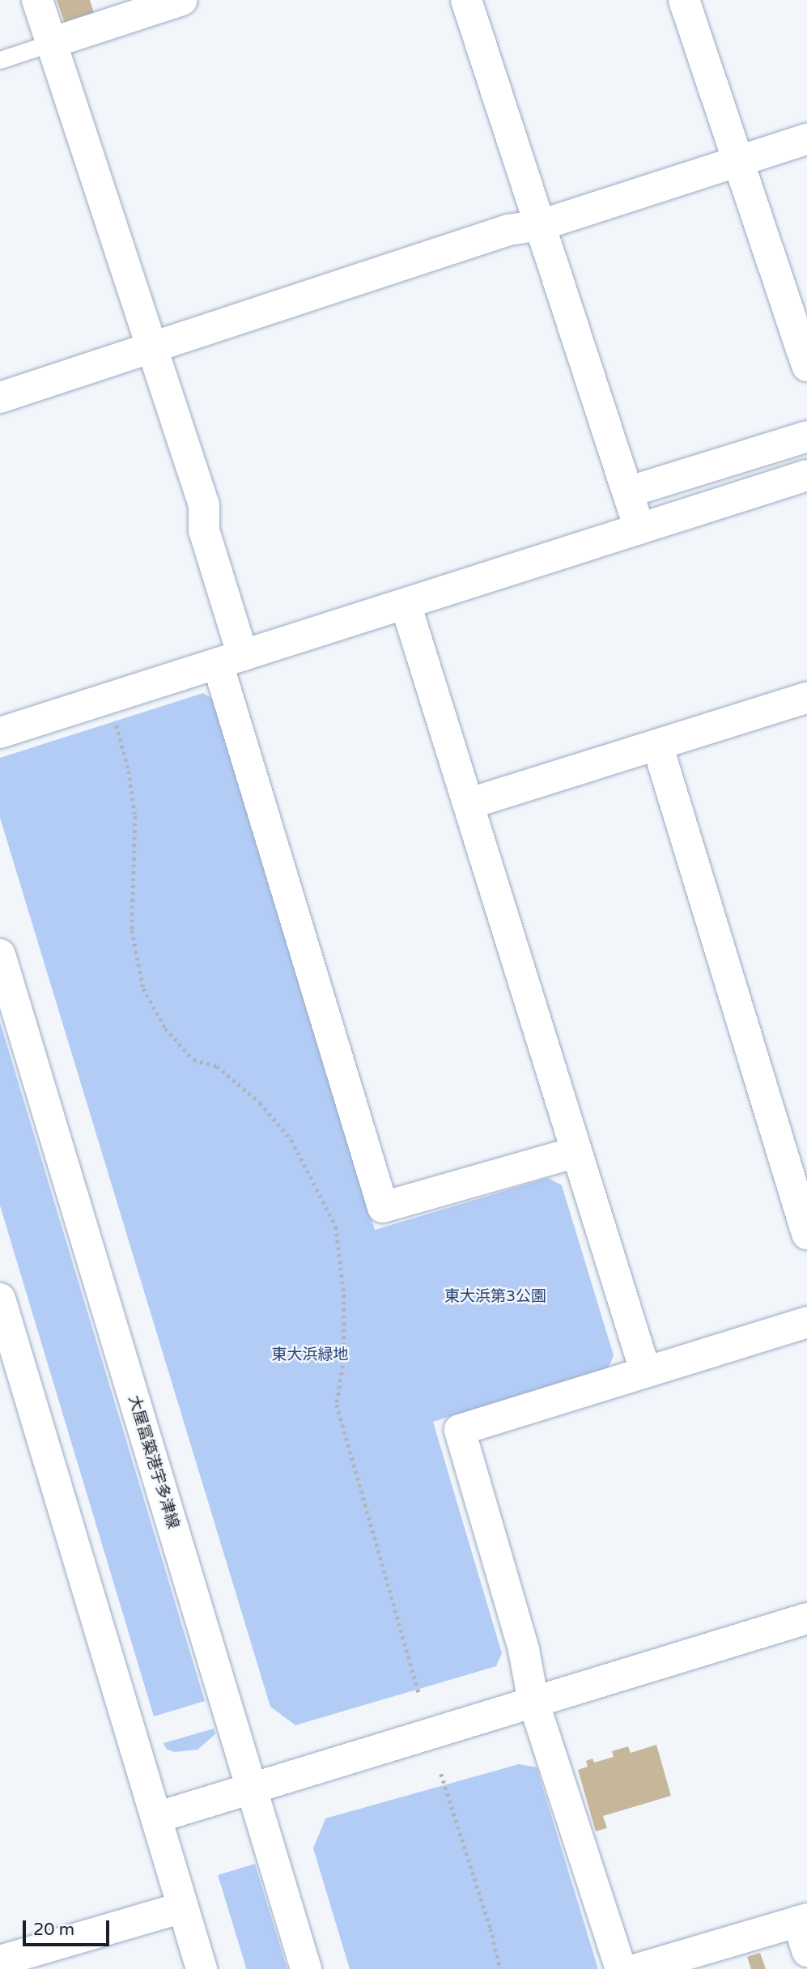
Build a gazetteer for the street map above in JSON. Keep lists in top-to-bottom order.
{
  "streets": {
    "street": ["大屋冨築港宇多津線"]
  },
  "parks": ["東大浜第3公園", "東大浜緑地"],
  "scale_bar": "20 m"
}
